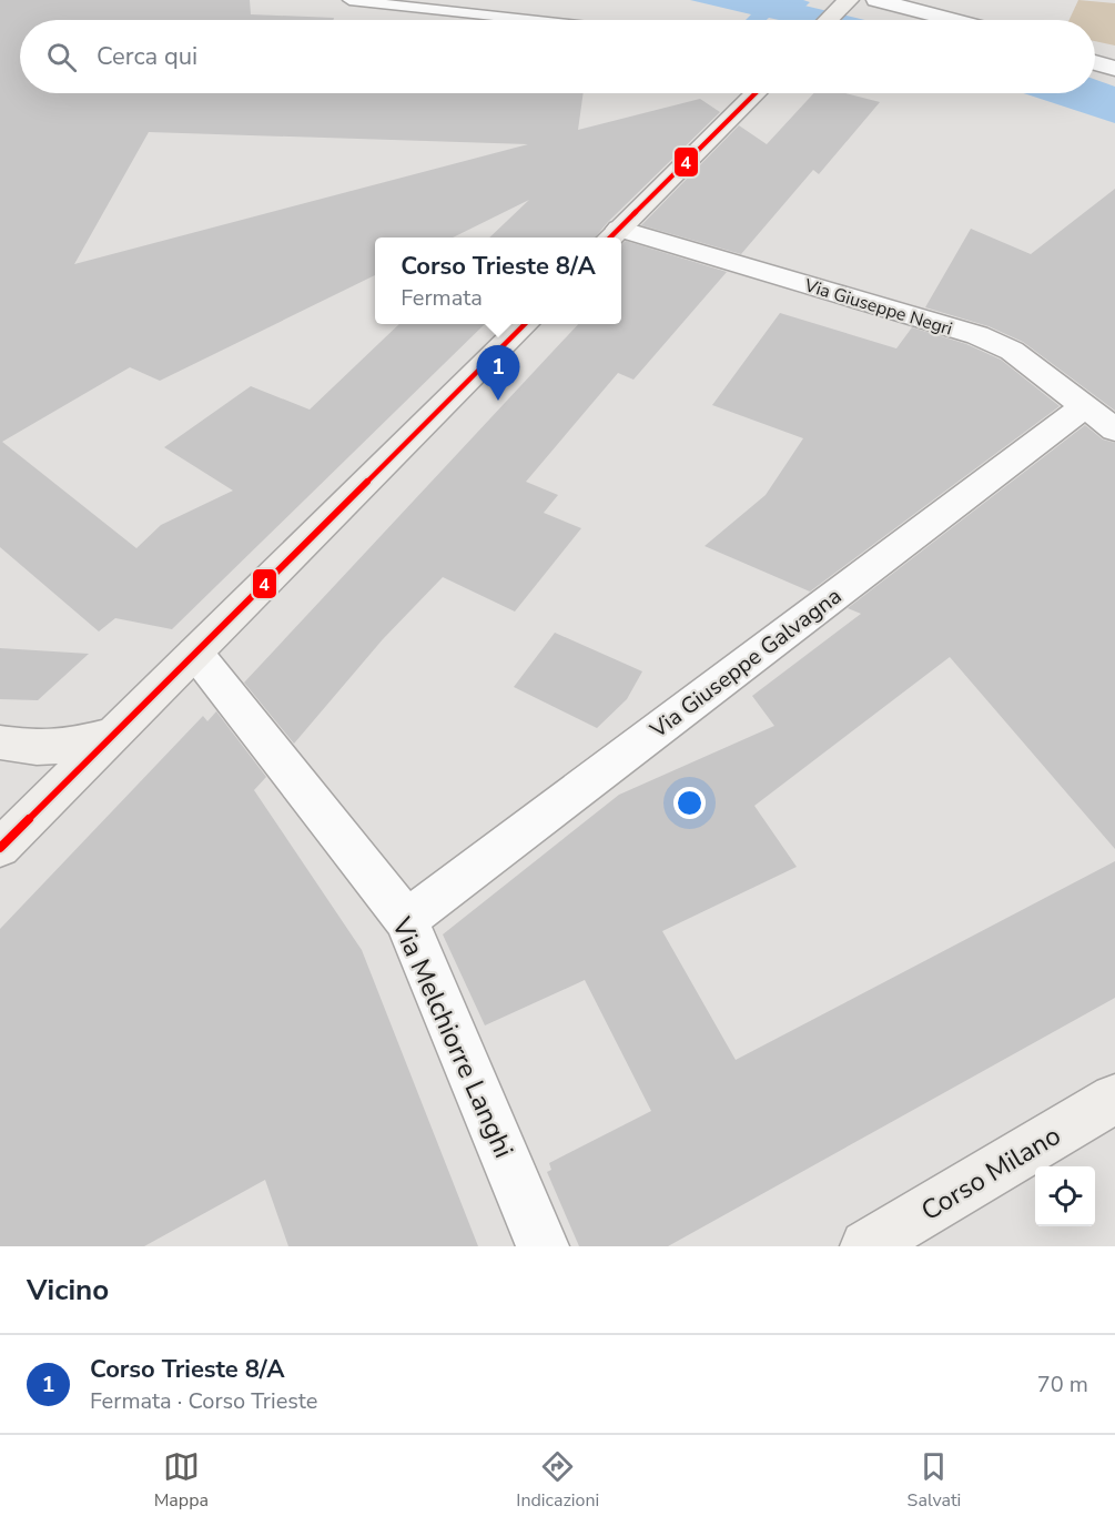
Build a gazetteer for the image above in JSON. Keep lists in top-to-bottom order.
{
  "streets": {
    "main road": ["Corso Milano"],
    "street": ["Via Giuseppe Negri", "Via Giuseppe Galvagna", "Via Melchiorre Langhi"]
  },
  "crossings": [
    ["Via Giuseppe Negri", "Via Giuseppe Galvagna"],
    ["Via Giuseppe Galvagna", "Via Melchiorre Langhi"]
  ],
  "lines": ["transit line 4"],
  "page": {
    "search": "Cerca qui",
    "popup": ["Corso Trieste 8/A", "Fermata"],
    "pins": "1",
    "heading": "Vicino",
    "list": [
      {
        "mark": "1",
        "name": "Corso Trieste 8/A",
        "note": "Fermata · Corso Trieste",
        "value": "70 m"
      }
    ],
    "nav": ["Mappa", "Indicazioni", "Salvati"]
  }
}
